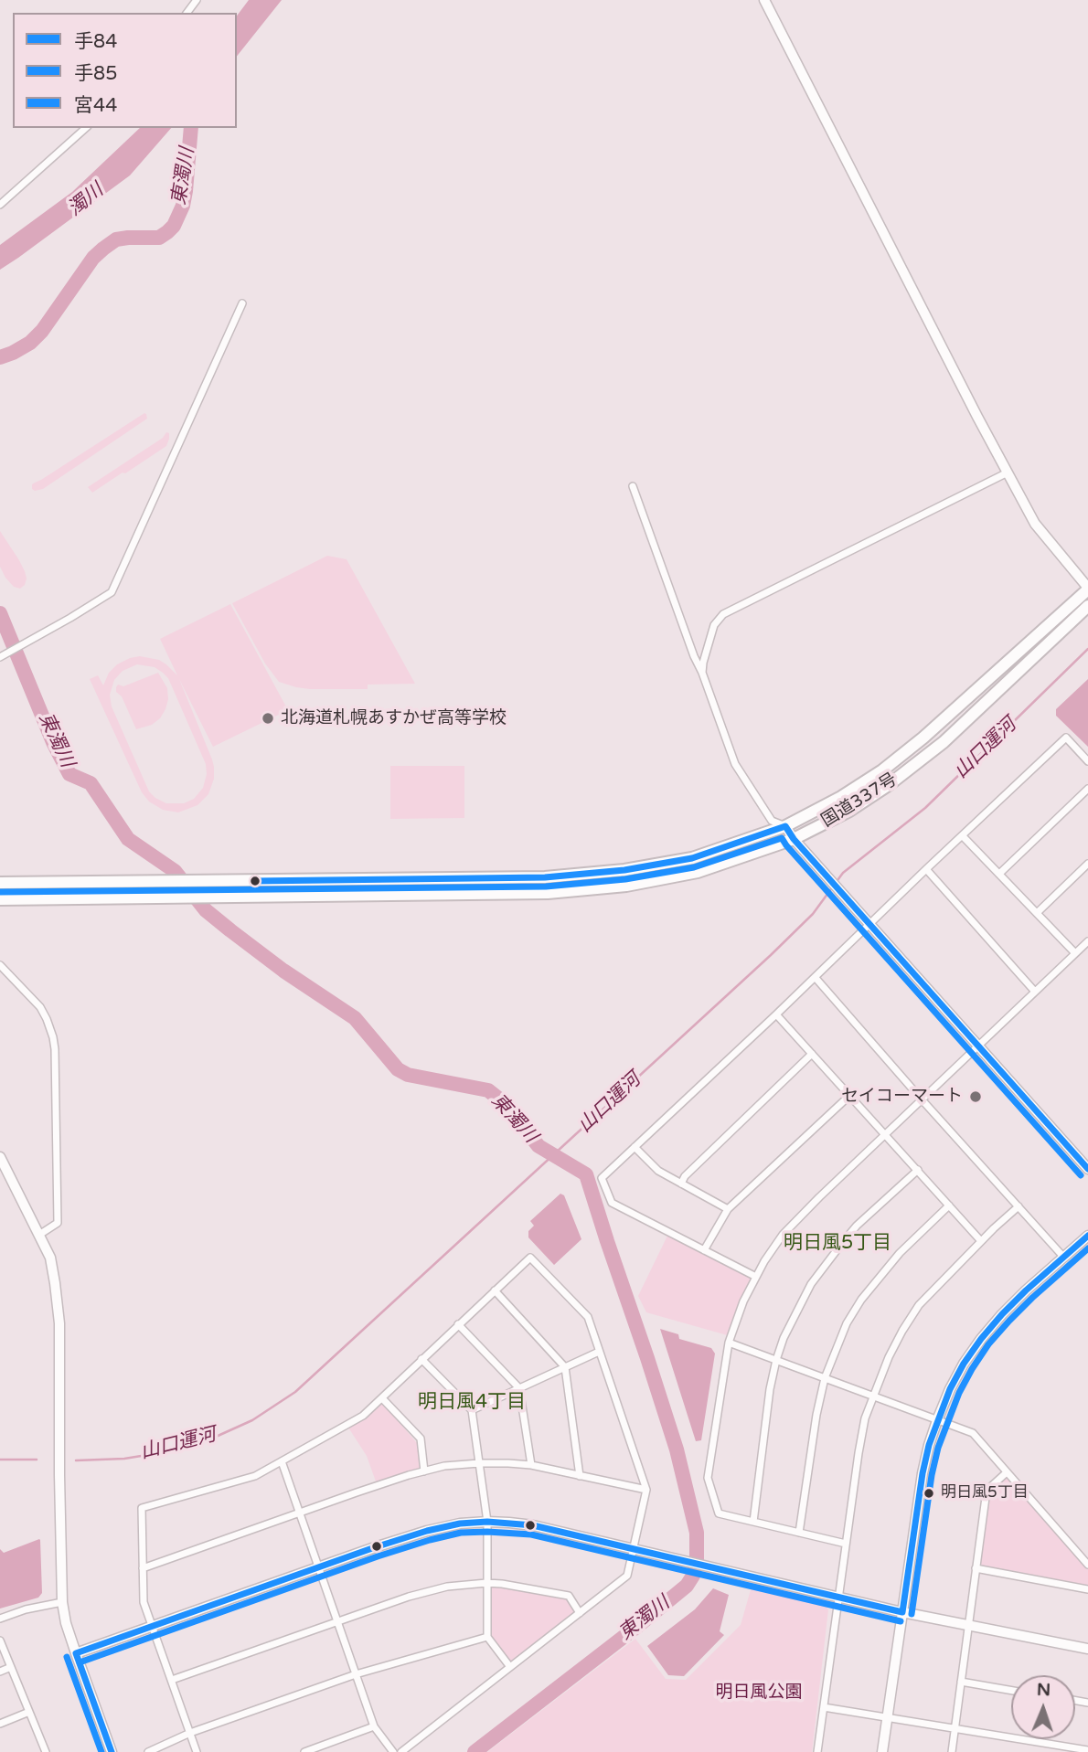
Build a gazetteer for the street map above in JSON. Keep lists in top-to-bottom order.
{
  "streets": {
    "highway": ["国道337号"]
  },
  "districts": ["明日風5丁目", "明日風4丁目"],
  "water": ["東濁川", "濁川", "山口運河"],
  "parks": ["明日風公園"],
  "places": ["北海道札幌あすかぜ高等学校", "セイコーマート", "明日風5丁目"],
  "lines": ["transit line 宮44", "transit line 手84", "transit line 手85"],
  "legend": ["手84", "手85", "宮44"],
  "north": "top"
}
